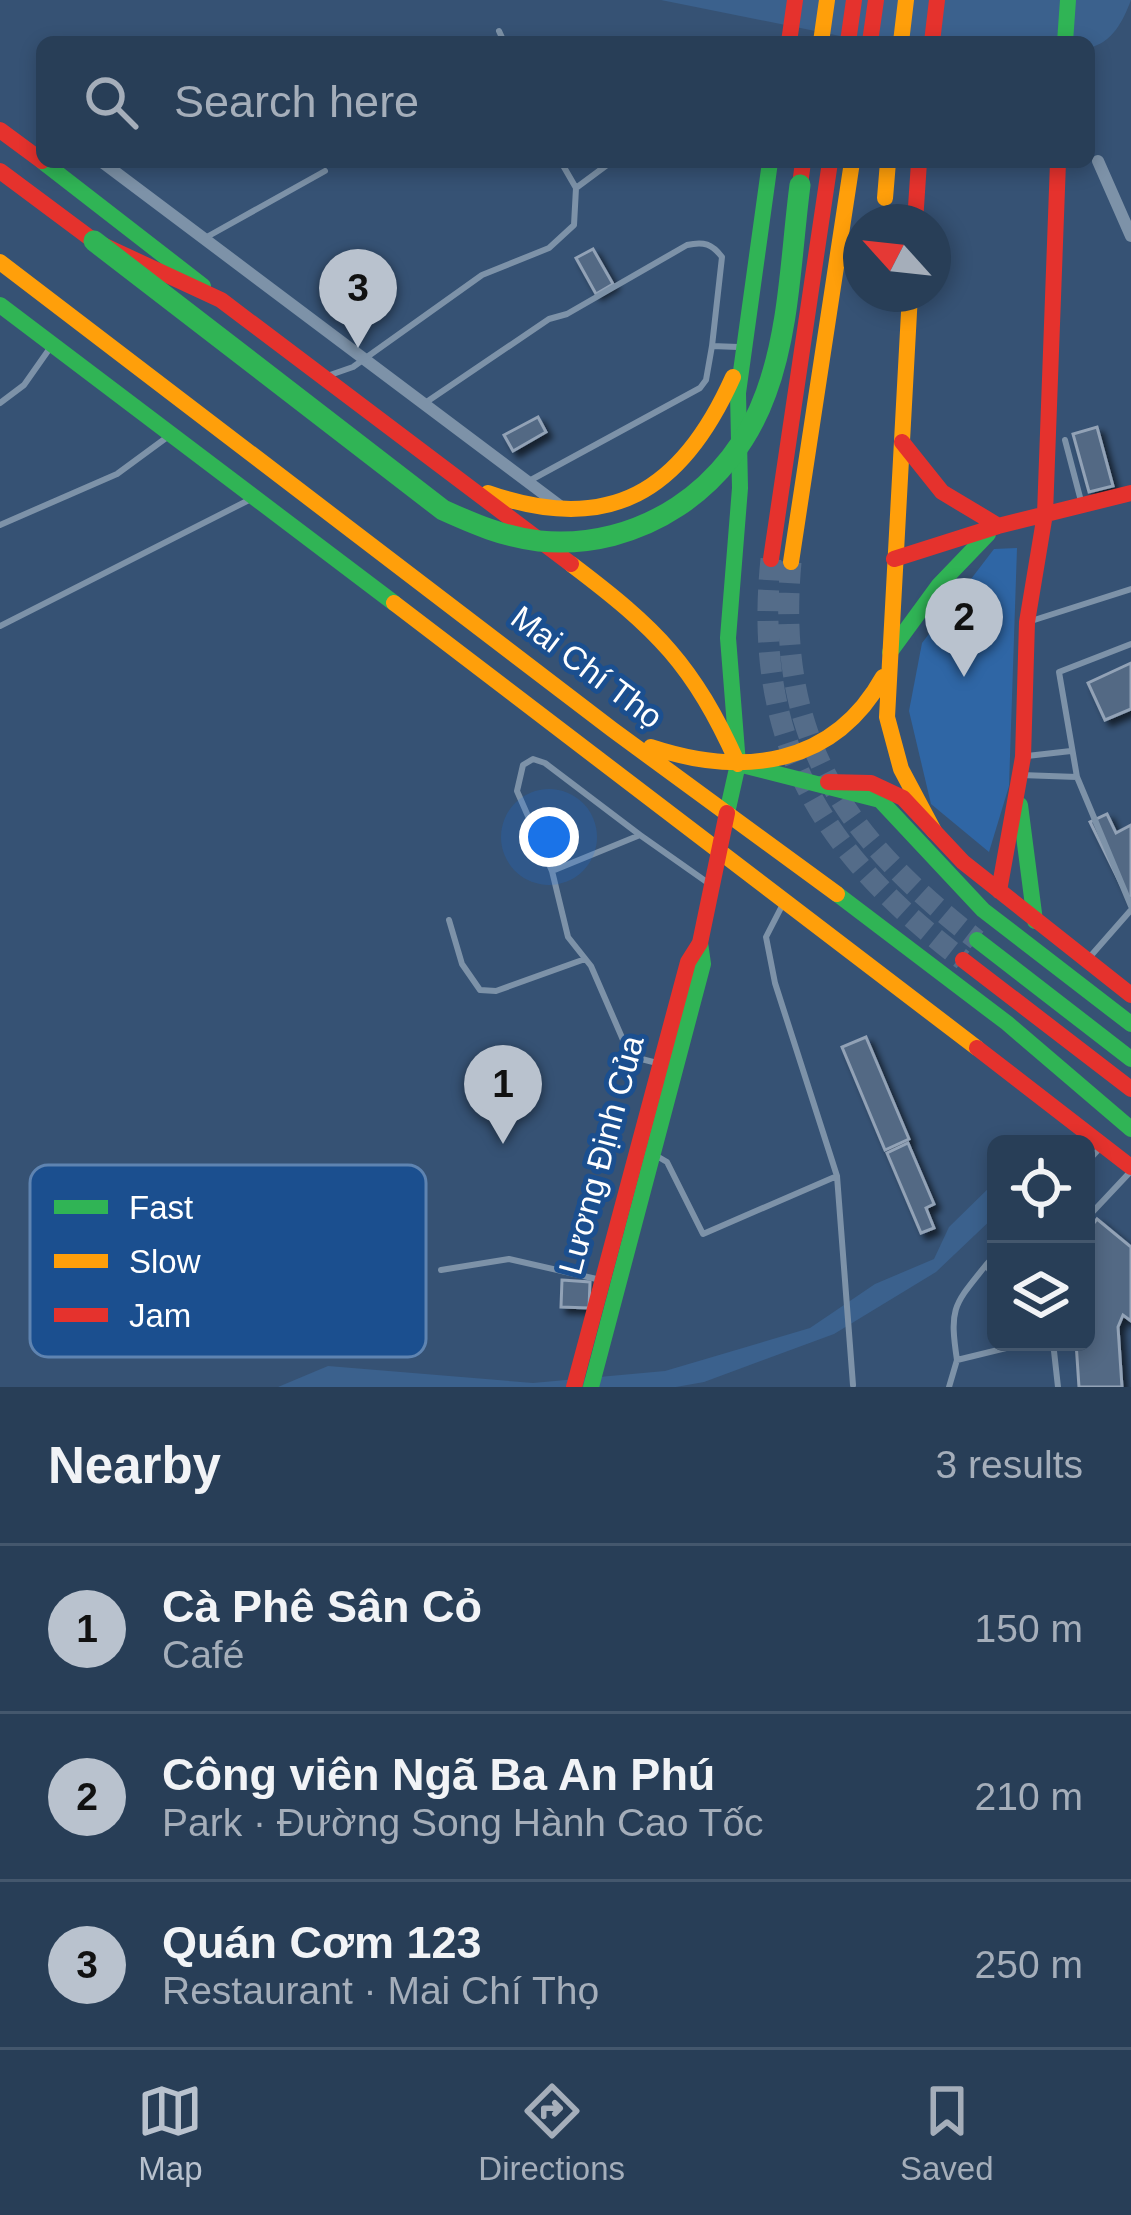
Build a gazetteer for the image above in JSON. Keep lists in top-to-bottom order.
{
  "streets": {
    "main road": ["Mai Chí Thọ", "Lương Định Của"]
  },
  "crossings": [
    ["Mai Chí Thọ", "Lương Định Của"]
  ],
  "legend": ["Fast", "Slow", "Jam"],
  "north": "top left",
  "page": {
    "search": "Search here",
    "pins": ["3", "2", "1"],
    "heading": ["Nearby", "3 results"],
    "list": [
      {
        "mark": "1",
        "name": "Cà Phê Sân Cỏ",
        "note": "Café",
        "value": "150 m"
      },
      {
        "mark": "2",
        "name": "Công viên Ngã Ba An Phú",
        "note": "Park · Đường Song Hành Cao Tốc",
        "value": "210 m"
      },
      {
        "mark": "3",
        "name": "Quán Cơm 123",
        "note": "Restaurant · Mai Chí Thọ",
        "value": "250 m"
      }
    ],
    "nav": ["Map", "Directions", "Saved"]
  }
}
